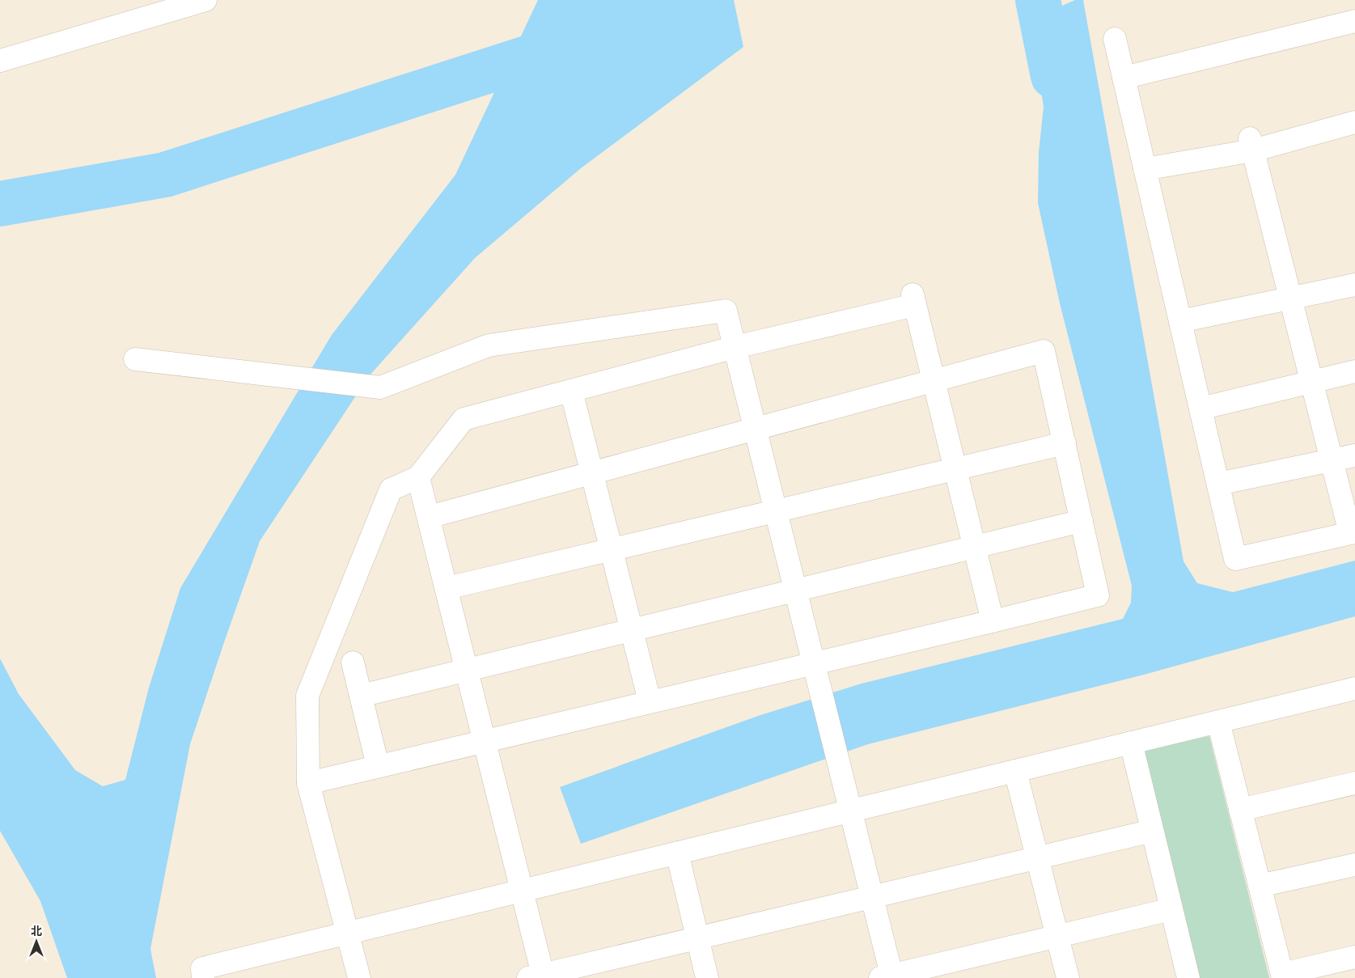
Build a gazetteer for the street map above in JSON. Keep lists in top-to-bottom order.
{
  "north": "top"
}
